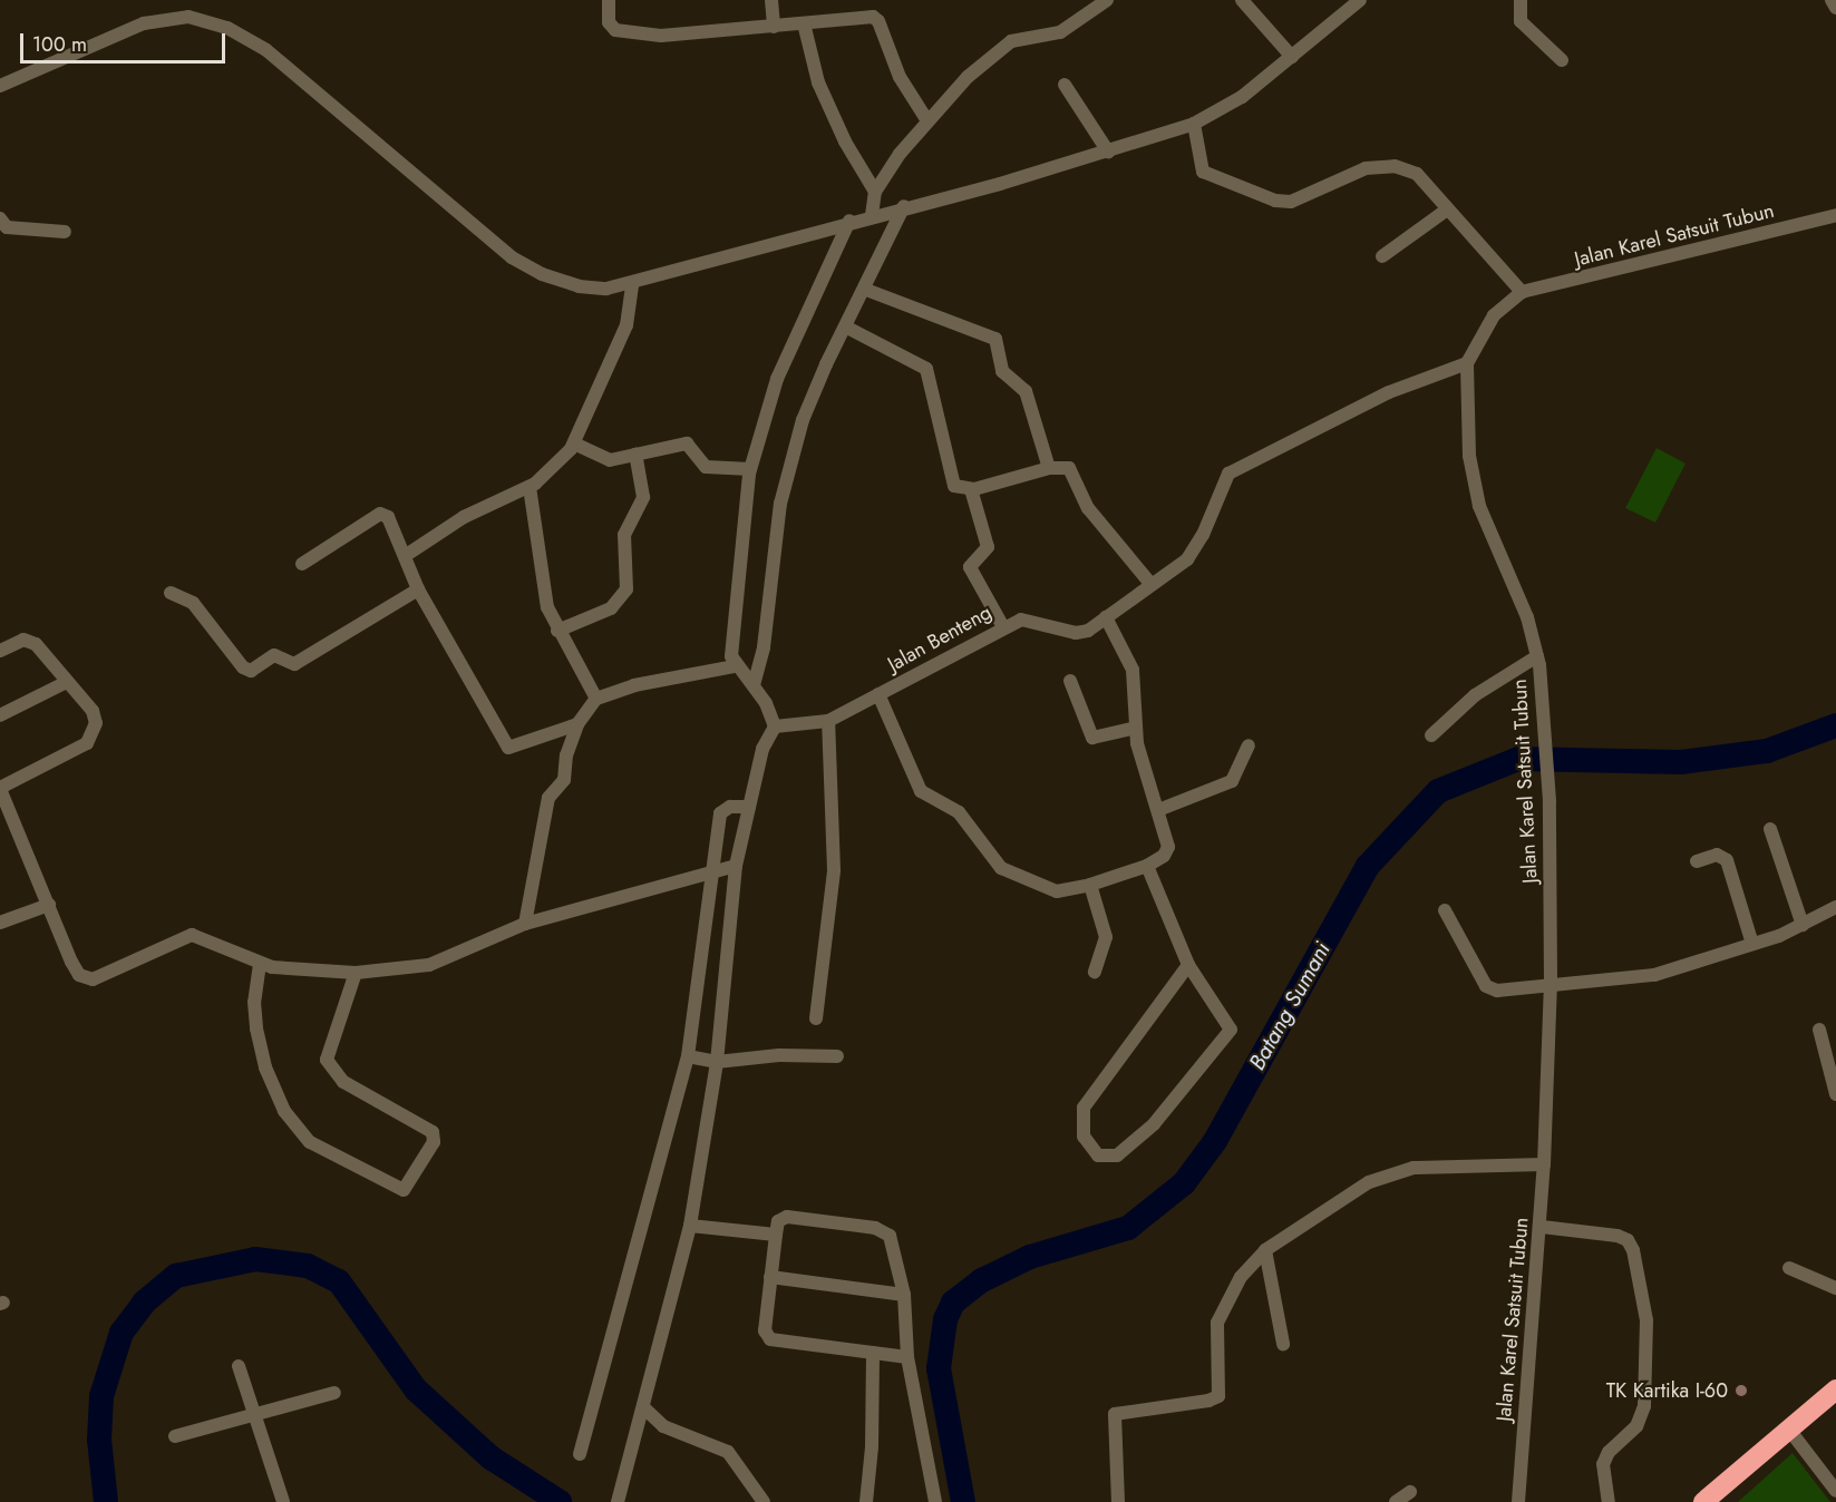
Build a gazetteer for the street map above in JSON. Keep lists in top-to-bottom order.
{
  "streets": {
    "street": ["Jalan Karel Satsuit Tubun", "Jalan Benteng"]
  },
  "crossings": [
    ["Jalan Karel Satsuit Tubun", "Jalan Benteng"]
  ],
  "water": ["Batang Sumani"],
  "places": ["TK Kartika I-60"],
  "scale_bar": "100 m"
}
